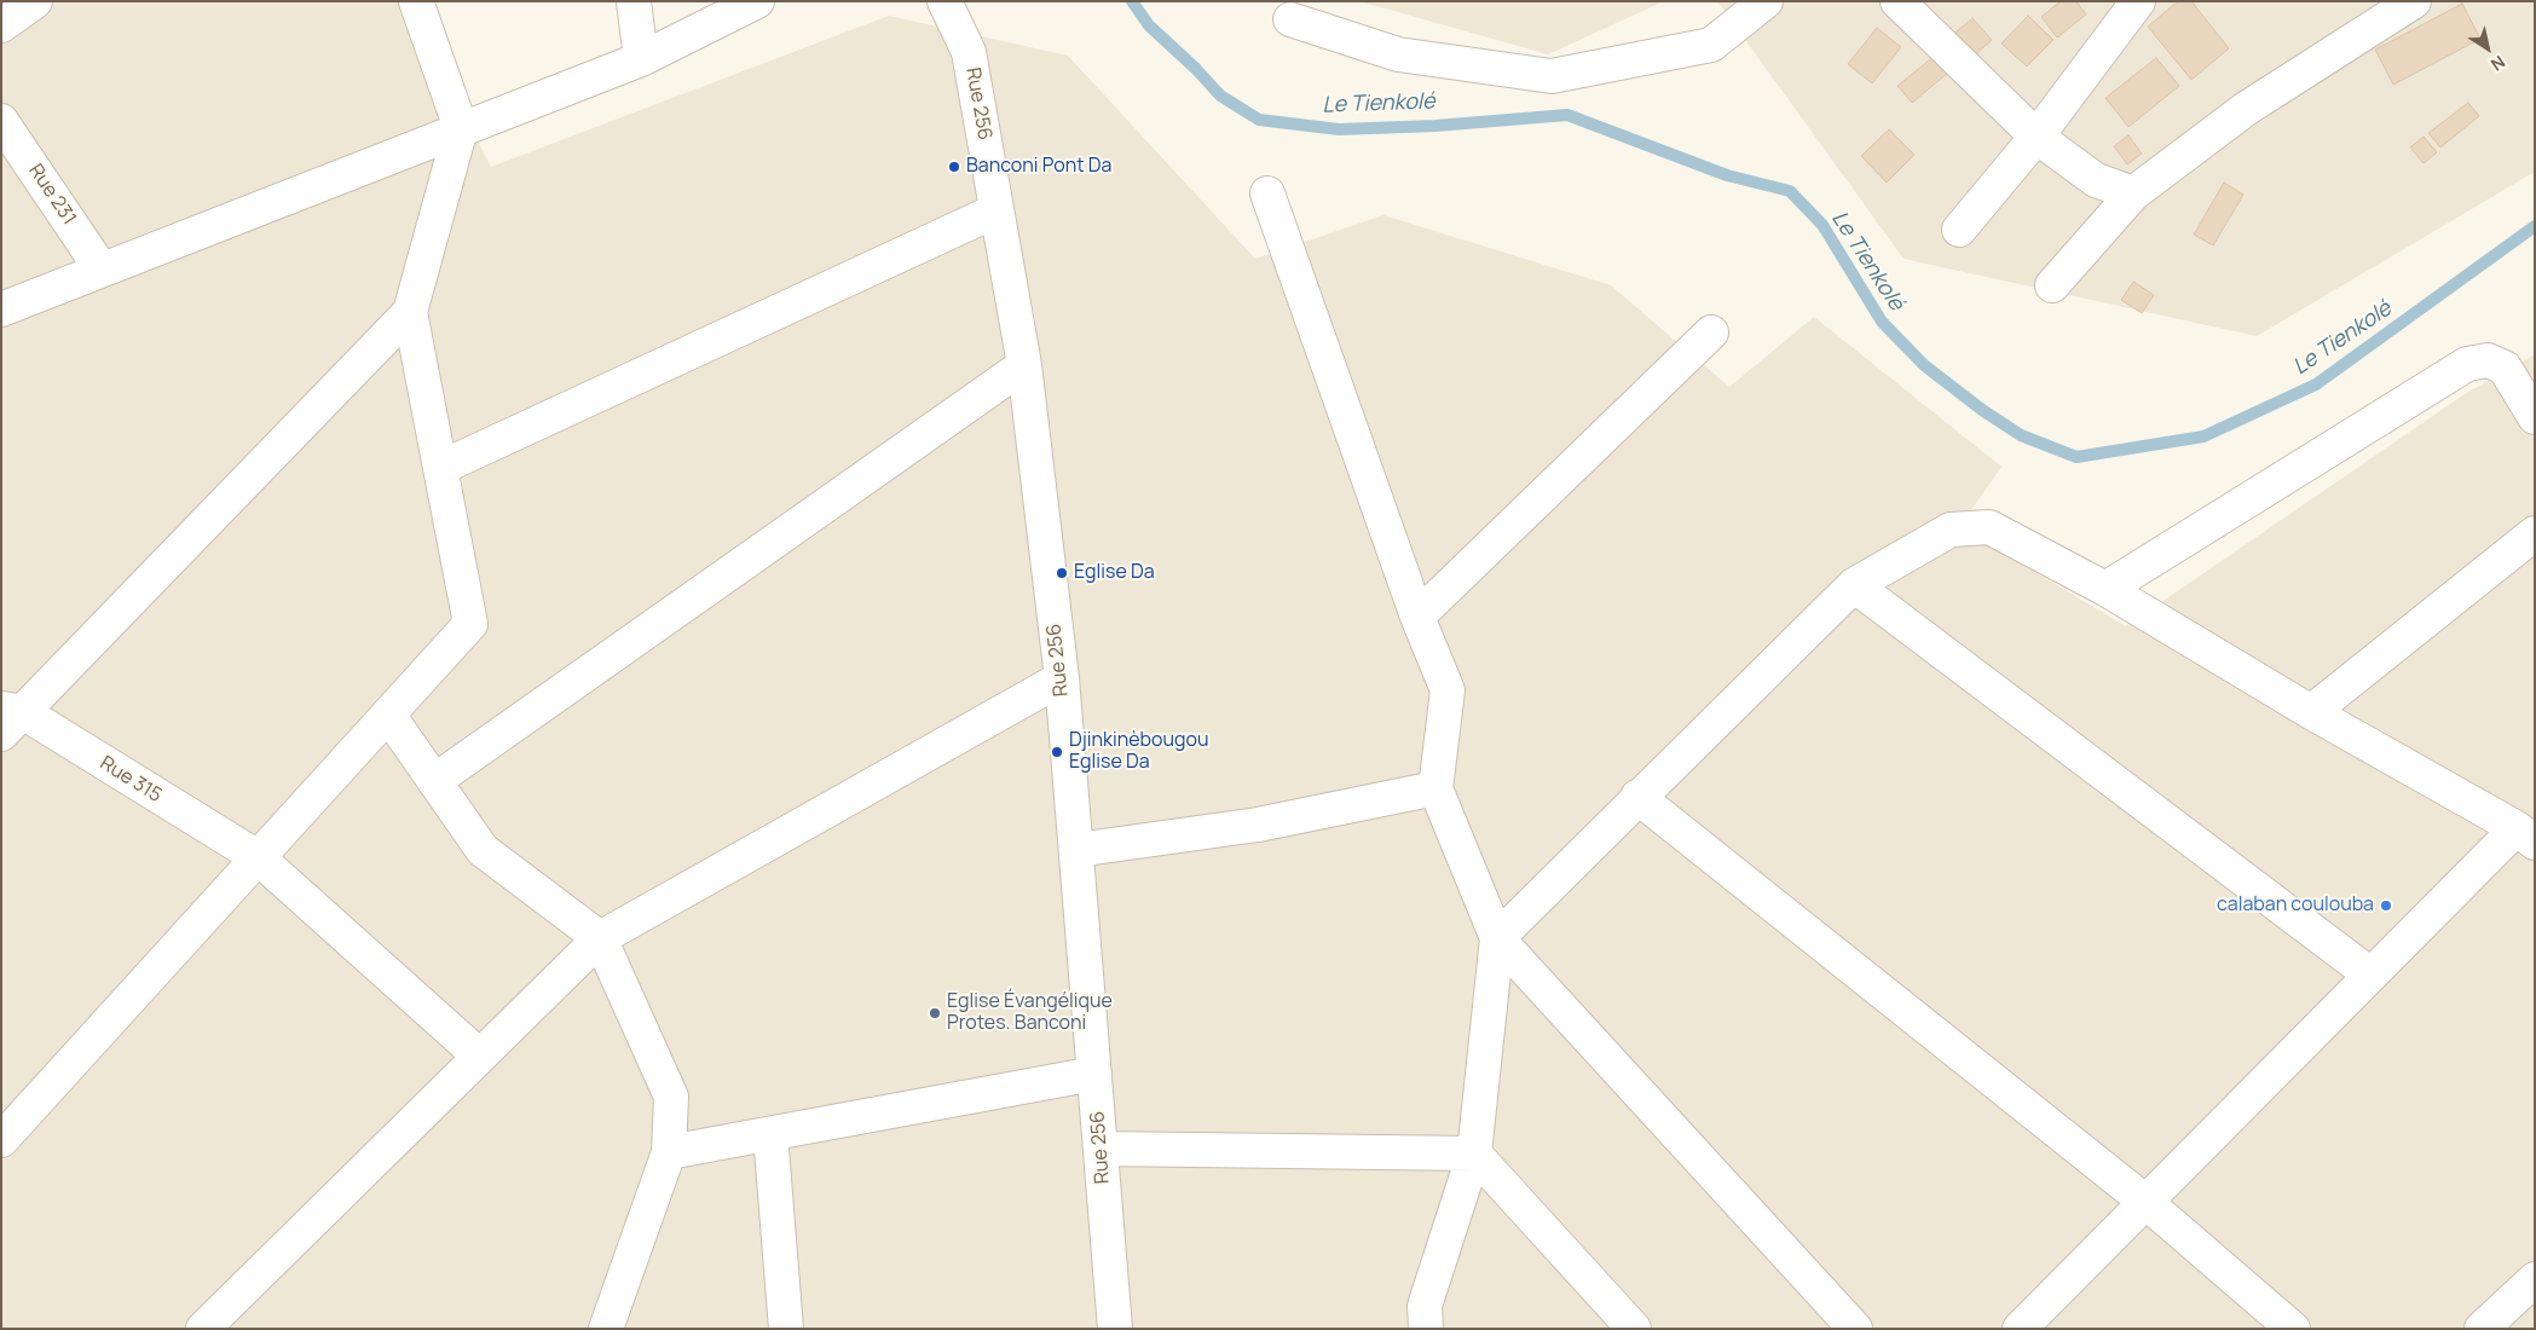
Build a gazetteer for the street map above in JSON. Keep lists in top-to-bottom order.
{
  "streets": {
    "street": ["Rue 256", "Rue 231", "Rue 315"]
  },
  "water": ["Le Tienkolé"],
  "places": [
    "Banconi Pont Da",
    "Eglise Da",
    "Djinkinèbougou Eglise Da",
    "calaban coulouba",
    "Eglise Évangélique Protes. Banconi"
  ],
  "north": "bottom right"
}
